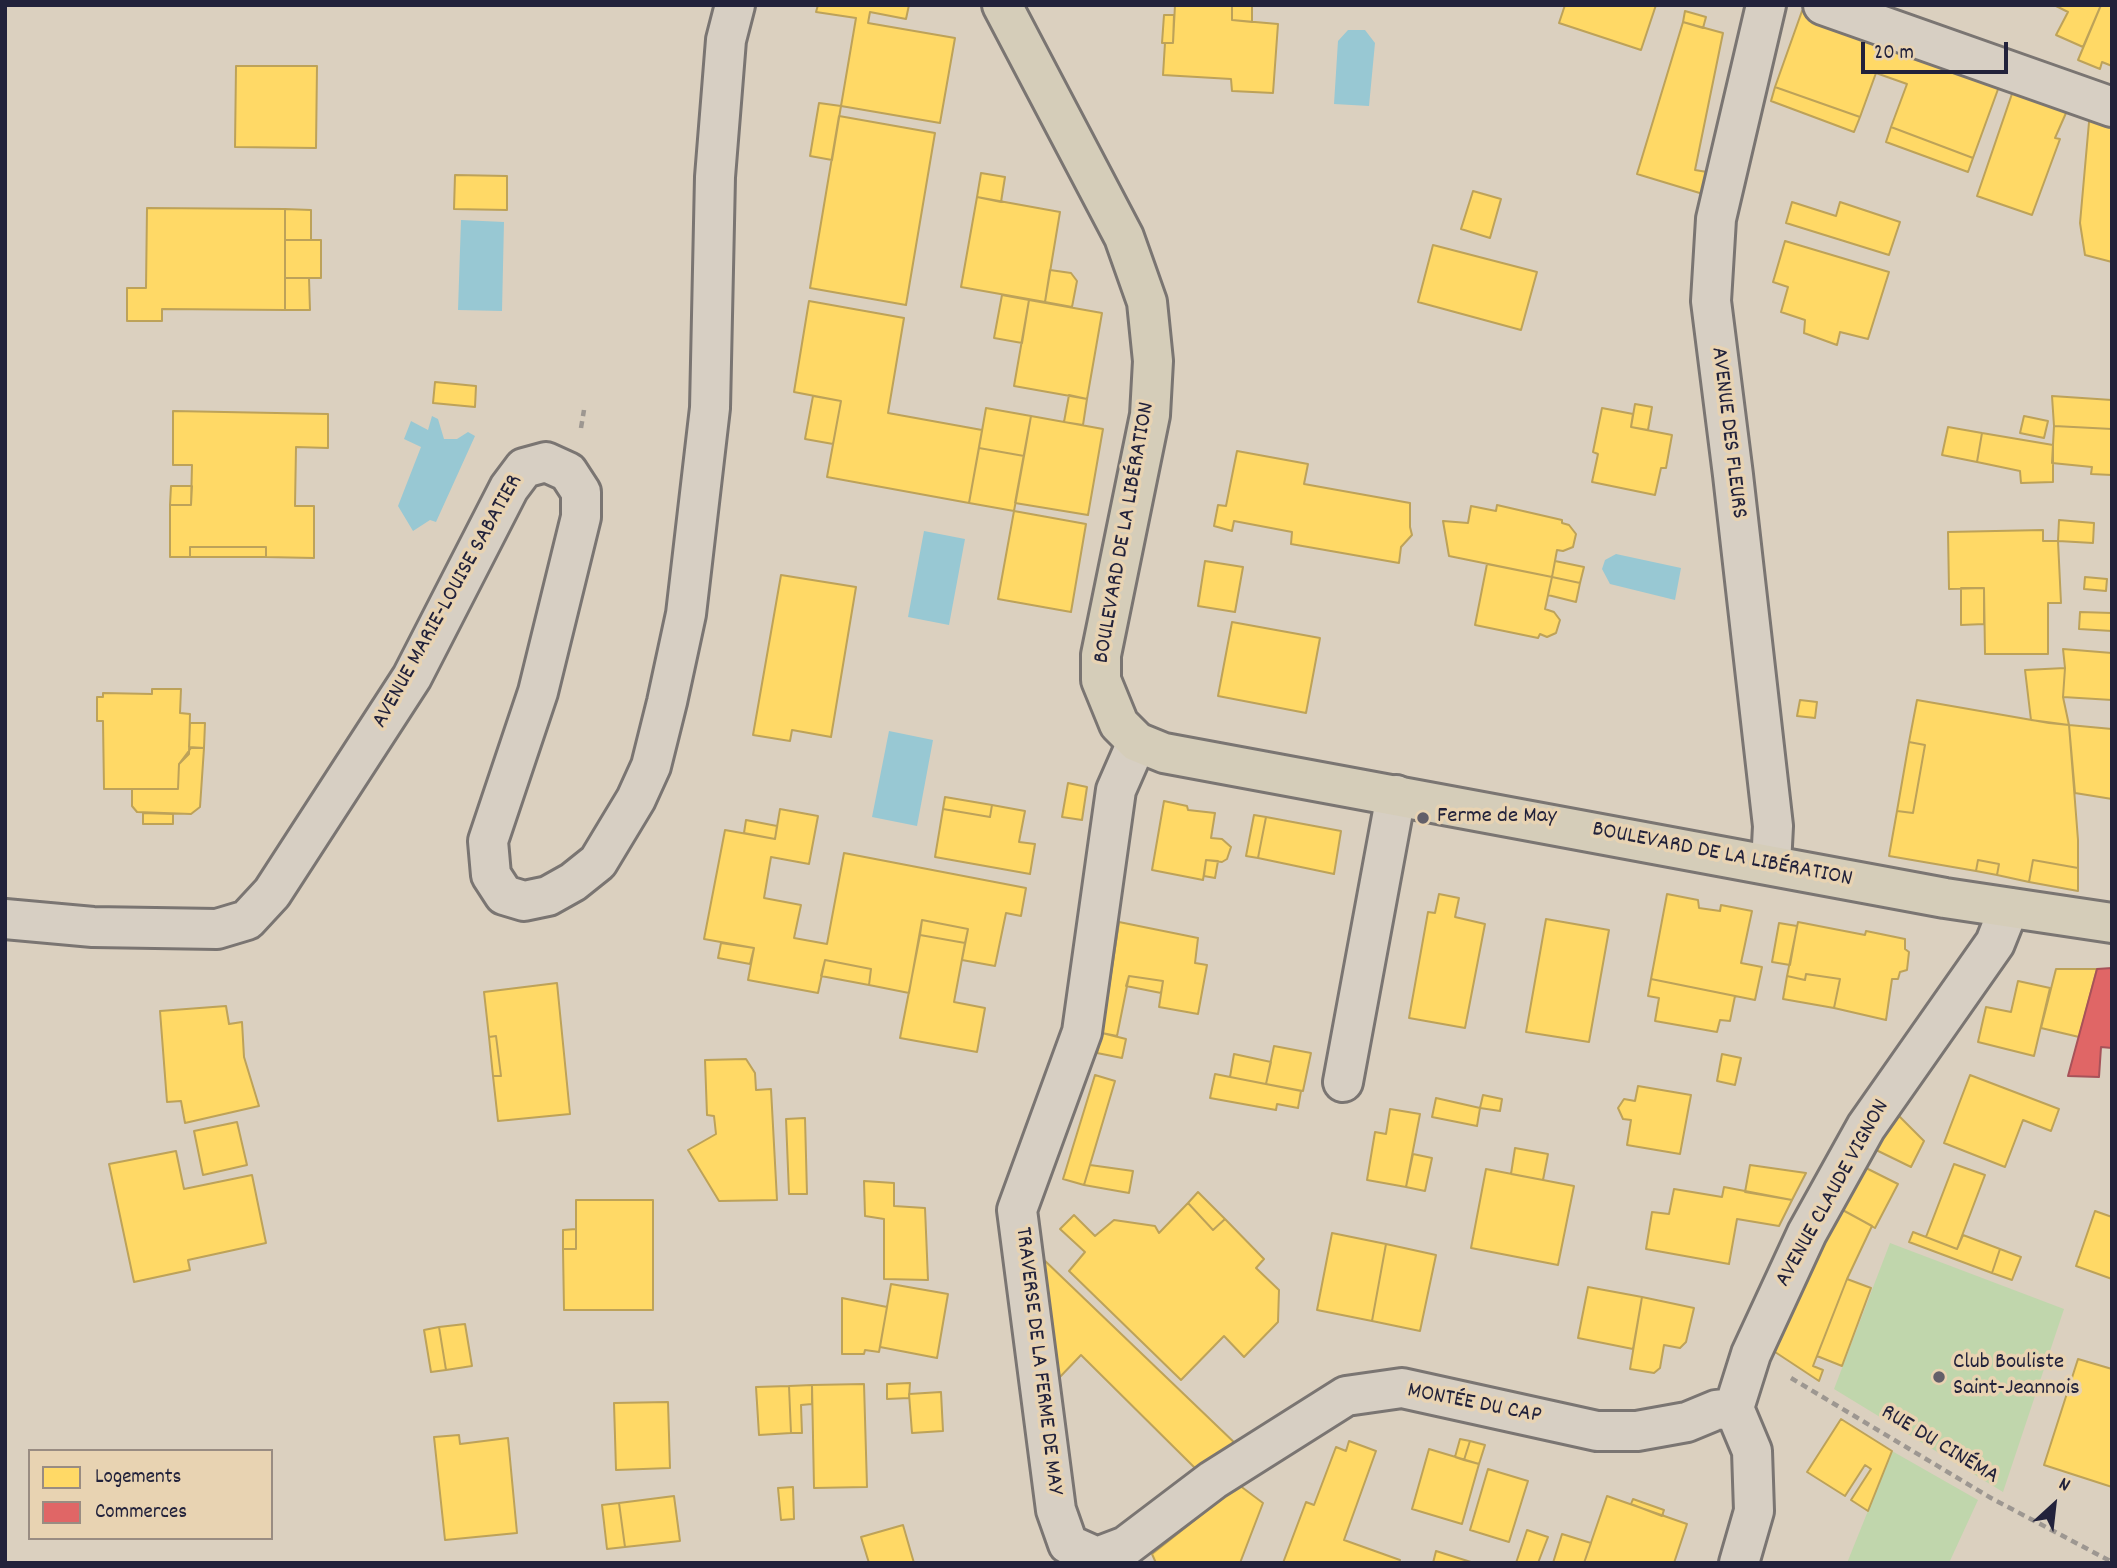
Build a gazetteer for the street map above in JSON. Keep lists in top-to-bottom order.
{
  "streets": {
    "main road": ["BOULEVARD DE LA LIBÉRATION"],
    "street": [
      "AVENUE DES FLEURS",
      "AVENUE MARIE-LOUISE SABATIER",
      "AVENUE CLAUDE VIGNON",
      "TRAVERSE DE LA FERME DE MAY",
      "MONTÉE DU CAP"
    ],
    "path": ["RUE DU CINÉMA"]
  },
  "crossings": [
    ["AVENUE DES FLEURS", "BOULEVARD DE LA LIBÉRATION"],
    ["BOULEVARD DE LA LIBÉRATION", "AVENUE CLAUDE VIGNON"],
    ["BOULEVARD DE LA LIBÉRATION", "TRAVERSE DE LA FERME DE MAY"],
    ["AVENUE CLAUDE VIGNON", "MONTÉE DU CAP"],
    ["AVENUE CLAUDE VIGNON", "RUE DU CINÉMA"],
    ["TRAVERSE DE LA FERME DE MAY", "MONTÉE DU CAP"]
  ],
  "places": ["Ferme de May", "Club Bouliste Saint-Jeannois"],
  "legend": ["Logements", "Commerces"],
  "scale_bar": "20 m",
  "north": "top right"
}
